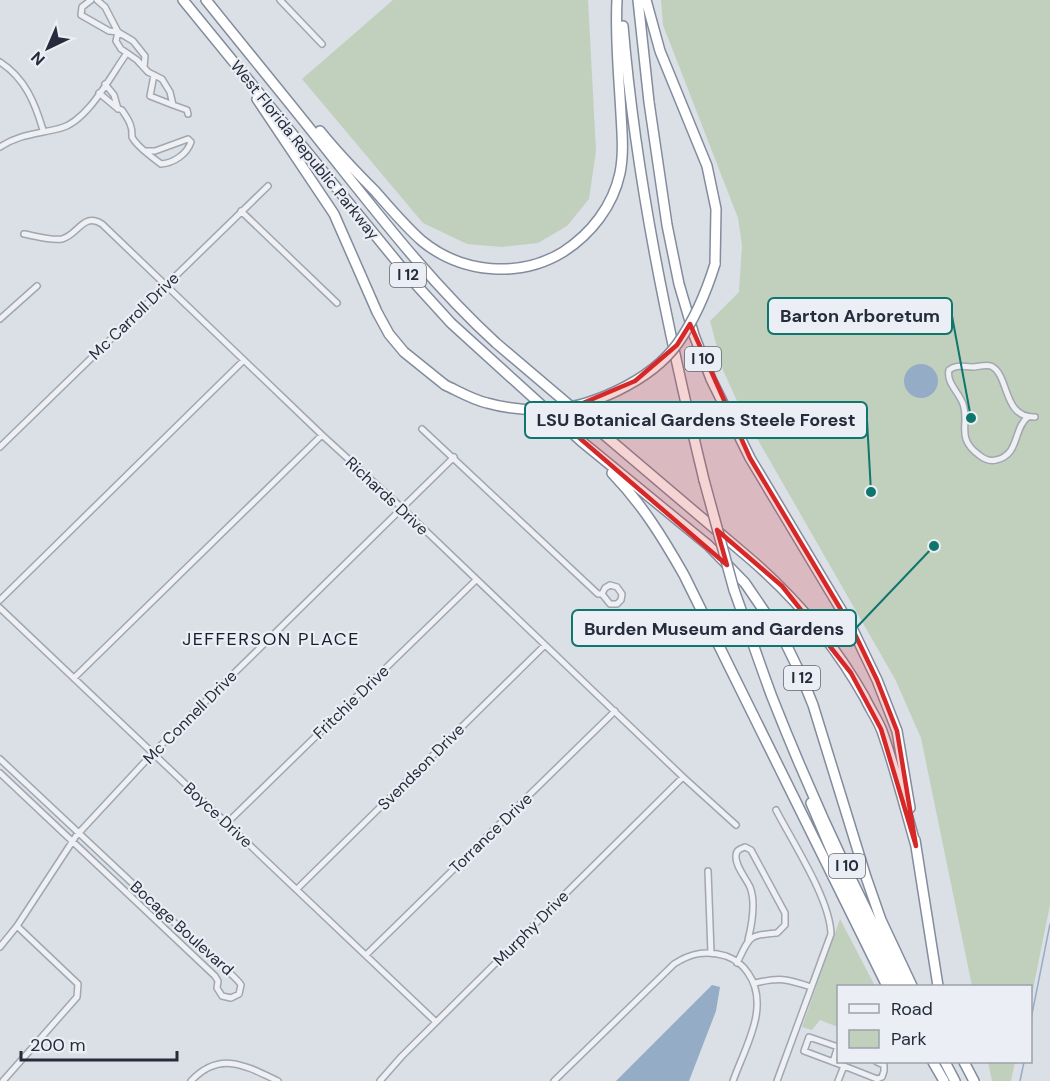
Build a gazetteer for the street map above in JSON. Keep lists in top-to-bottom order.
{
  "streets": {
    "highway": ["West Florida Republic Parkway", "I 12", "I 10"],
    "street": [
      "Mc Carroll Drive",
      "Richards Drive",
      "Fritchie Drive",
      "Mc Connell Drive",
      "Svendson Drive",
      "Boyce Drive",
      "Torrance Drive",
      "Bocage Boulevard",
      "Murphy Drive"
    ]
  },
  "crossings": [
    ["Mc Carroll Drive", "Richards Drive"],
    ["Richards Drive", "Fritchie Drive"],
    ["Richards Drive", "Mc Connell Drive"],
    ["Richards Drive", "Svendson Drive"],
    ["Richards Drive", "Torrance Drive"],
    ["Richards Drive", "Murphy Drive"],
    ["Fritchie Drive", "Boyce Drive"],
    ["Mc Connell Drive", "Boyce Drive"],
    ["Mc Connell Drive", "Bocage Boulevard"],
    ["Svendson Drive", "Boyce Drive"],
    ["Boyce Drive", "Torrance Drive"],
    ["Boyce Drive", "Murphy Drive"]
  ],
  "districts": ["JEFFERSON PLACE"],
  "places": ["Barton Arboretum", "LSU Botanical Gardens Steele Forest", "Burden Museum and Gardens"],
  "legend": ["Road", "Park"],
  "scale_bar": "200 m",
  "north": "bottom left"
}
